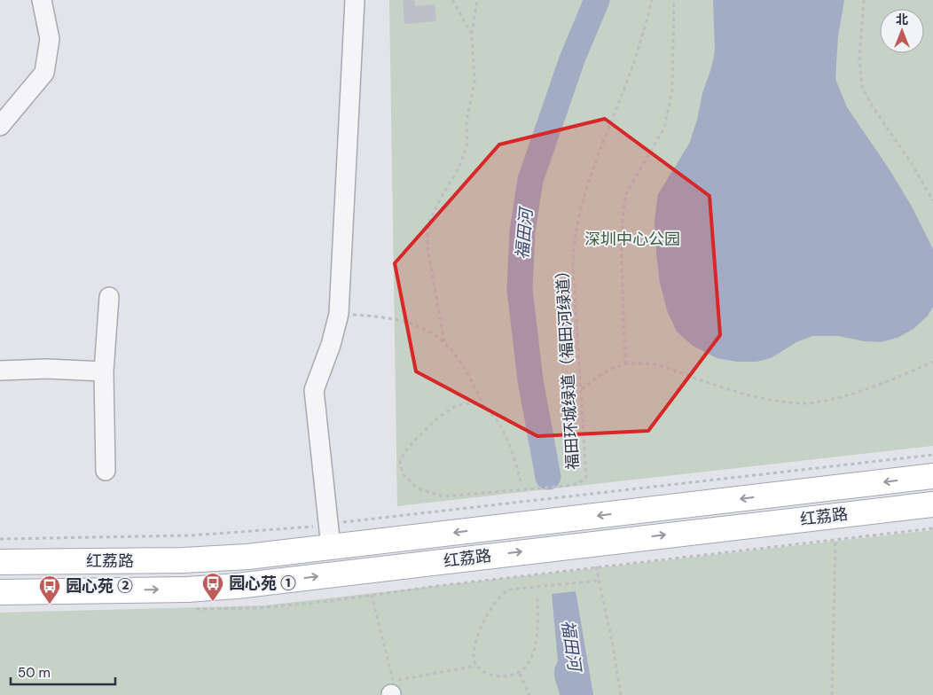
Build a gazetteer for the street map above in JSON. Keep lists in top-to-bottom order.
{
  "streets": {
    "main road": ["红荔路"],
    "path": ["福田环城绿道（福田河绿道）"]
  },
  "water": ["福田河"],
  "parks": ["深圳中心公园"],
  "places": {
    "bus stop": ["园心苑 ①", "园心苑 ②"]
  },
  "scale_bar": "50 m",
  "north": "top"
}
